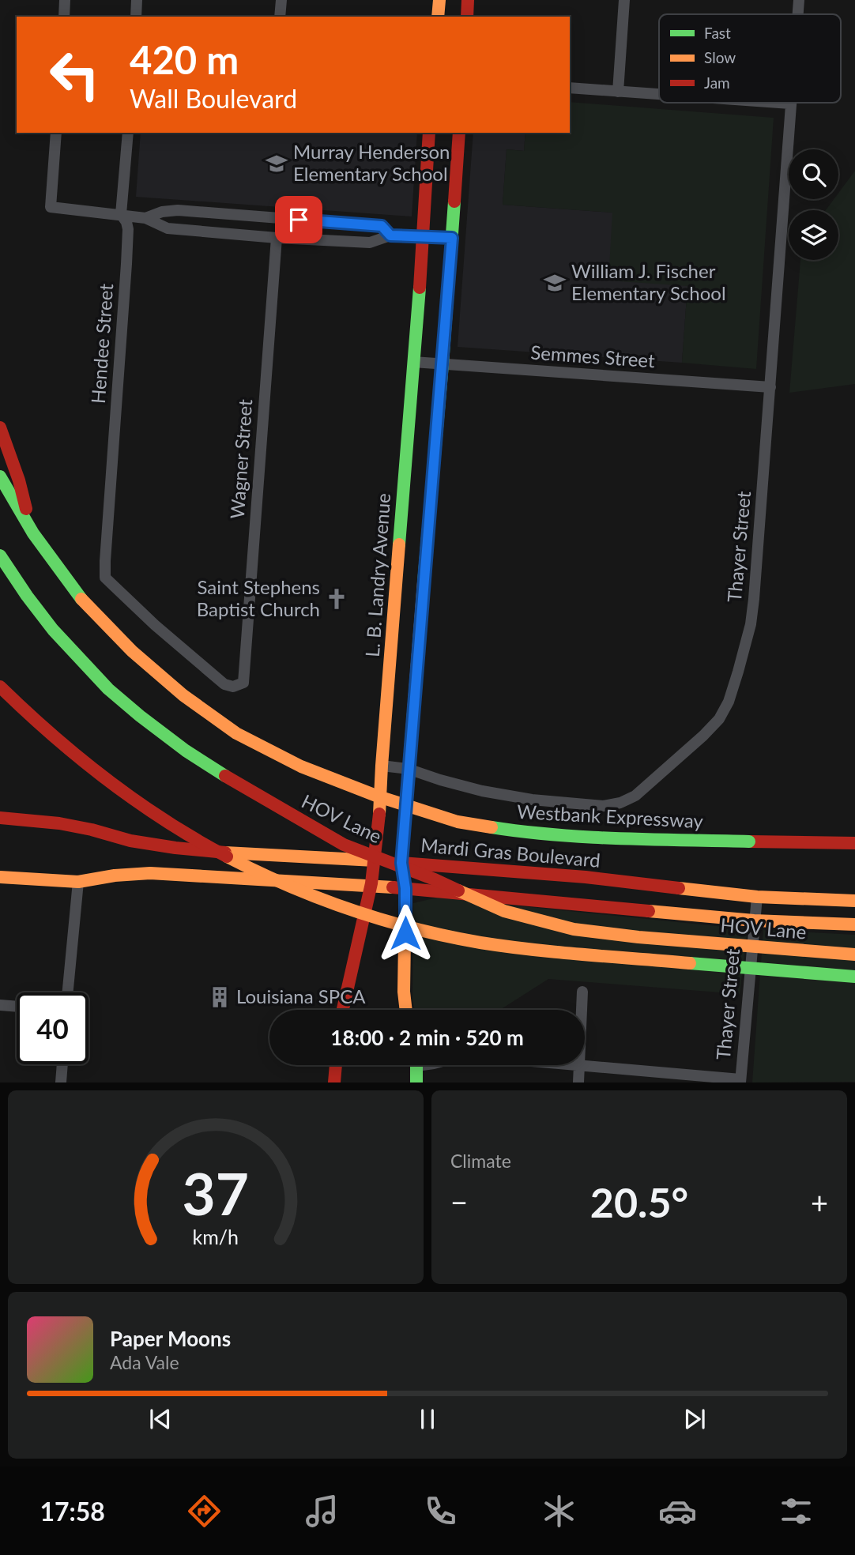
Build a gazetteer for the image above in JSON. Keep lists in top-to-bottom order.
{
  "streets": {
    "main road": [
      "L. B. Landry Avenue",
      "Westbank Expressway",
      "HOV Lane",
      "Mardi Gras Boulevard"
    ],
    "street": [
      "Hendee Street",
      "Semmes Street",
      "Wagner Street",
      "Thayer Street"
    ]
  },
  "crossings": [
    ["Hendee Street", "Wagner Street"],
    ["Semmes Street", "Thayer Street"],
    ["Semmes Street", "L. B. Landry Avenue"],
    ["Thayer Street", "L. B. Landry Avenue"],
    ["Thayer Street", "Mardi Gras Boulevard"],
    ["L. B. Landry Avenue", "Mardi Gras Boulevard"]
  ],
  "places": {
    "school or university": ["Murray Henderson Elementary School", "William J. Fischer Elementary School"],
    "church": ["Saint Stephens Baptist Church"],
    "building": ["Louisiana SPCA"]
  },
  "legend": ["Fast", "Slow", "Jam"],
  "page": {
    "turn": ["420 m", "Wall Boulevard"],
    "limit": "40",
    "trip": "18:00 · 2 min · 520 m",
    "tile": "Climate",
    "heat": ["−", "20.5°", "+"],
    "song": ["Paper Moons", "Ada Vale"],
    "tabs": "17:58",
    "gauge": ["37", "km/h"]
  }
}
